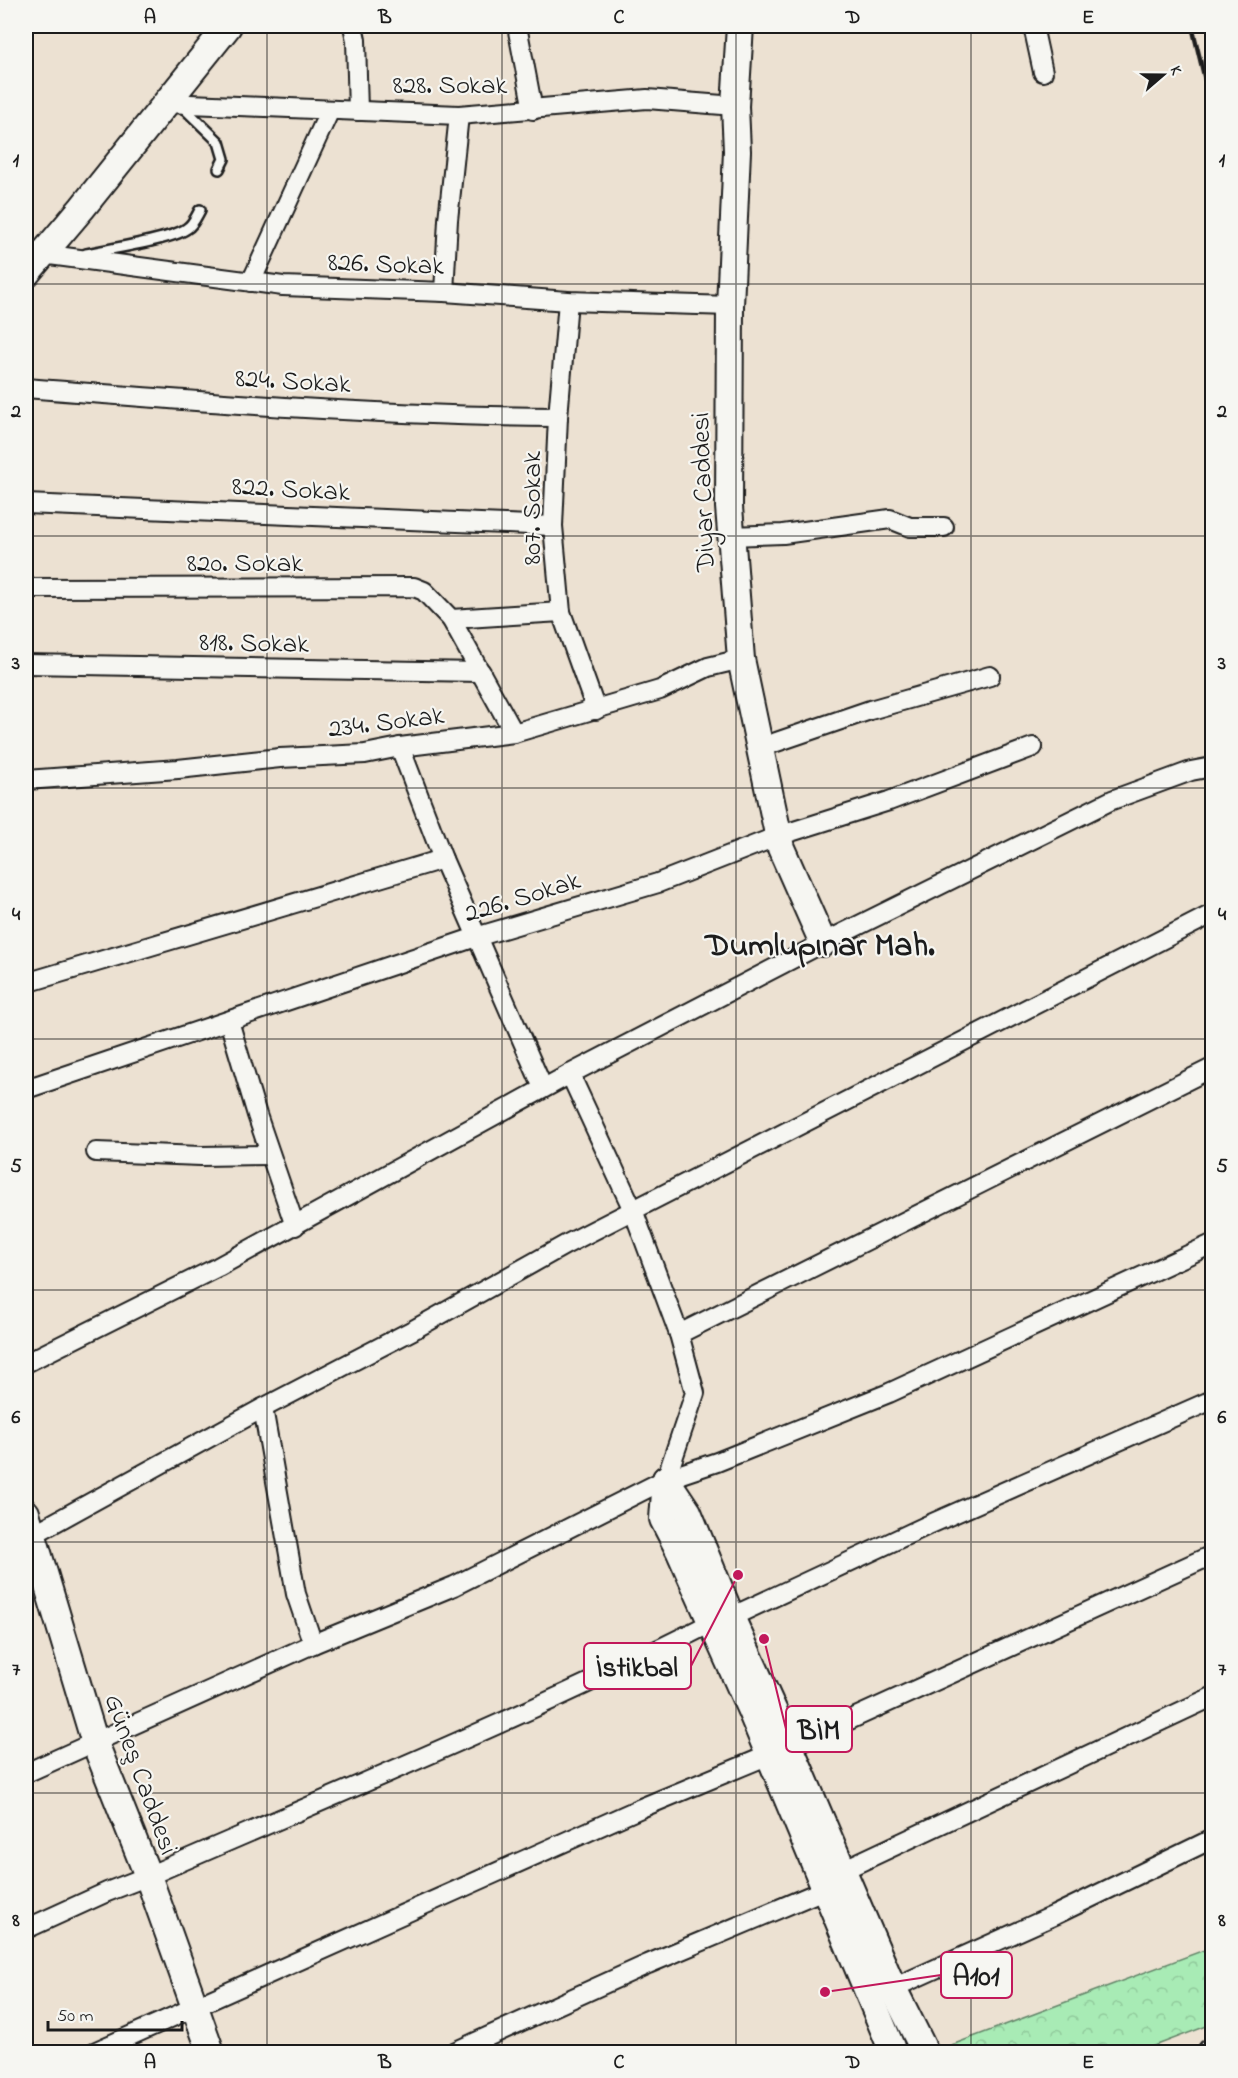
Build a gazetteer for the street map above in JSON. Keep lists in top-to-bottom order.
{
  "streets": {
    "street": [
      "828. Sokak",
      "826. Sokak",
      "824. Sokak",
      "822. Sokak",
      "Diyar Caddesi",
      "807. Sokak",
      "820. Sokak",
      "818. Sokak",
      "234. Sokak",
      "226. Sokak",
      "Güneş Caddesi"
    ]
  },
  "crossings": [
    ["828. Sokak", "Diyar Caddesi"],
    ["826. Sokak", "Diyar Caddesi"],
    ["826. Sokak", "807. Sokak"],
    ["824. Sokak", "807. Sokak"],
    ["822. Sokak", "807. Sokak"],
    ["Diyar Caddesi", "234. Sokak"],
    ["Diyar Caddesi", "226. Sokak"],
    ["807. Sokak", "234. Sokak"],
    ["820. Sokak", "818. Sokak"],
    ["820. Sokak", "234. Sokak"]
  ],
  "districts": ["Dumlupınar Mah."],
  "places": ["İstikbal", "BİM", "A101"],
  "scale_bar": "50 m",
  "north": "right",
  "grid": {
    "columns": [
      "A",
      "B",
      "C",
      "D",
      "E"
    ],
    "rows": [
      "1",
      "2",
      "3",
      "4",
      "5",
      "6",
      "7",
      "8"
    ]
  }
}
